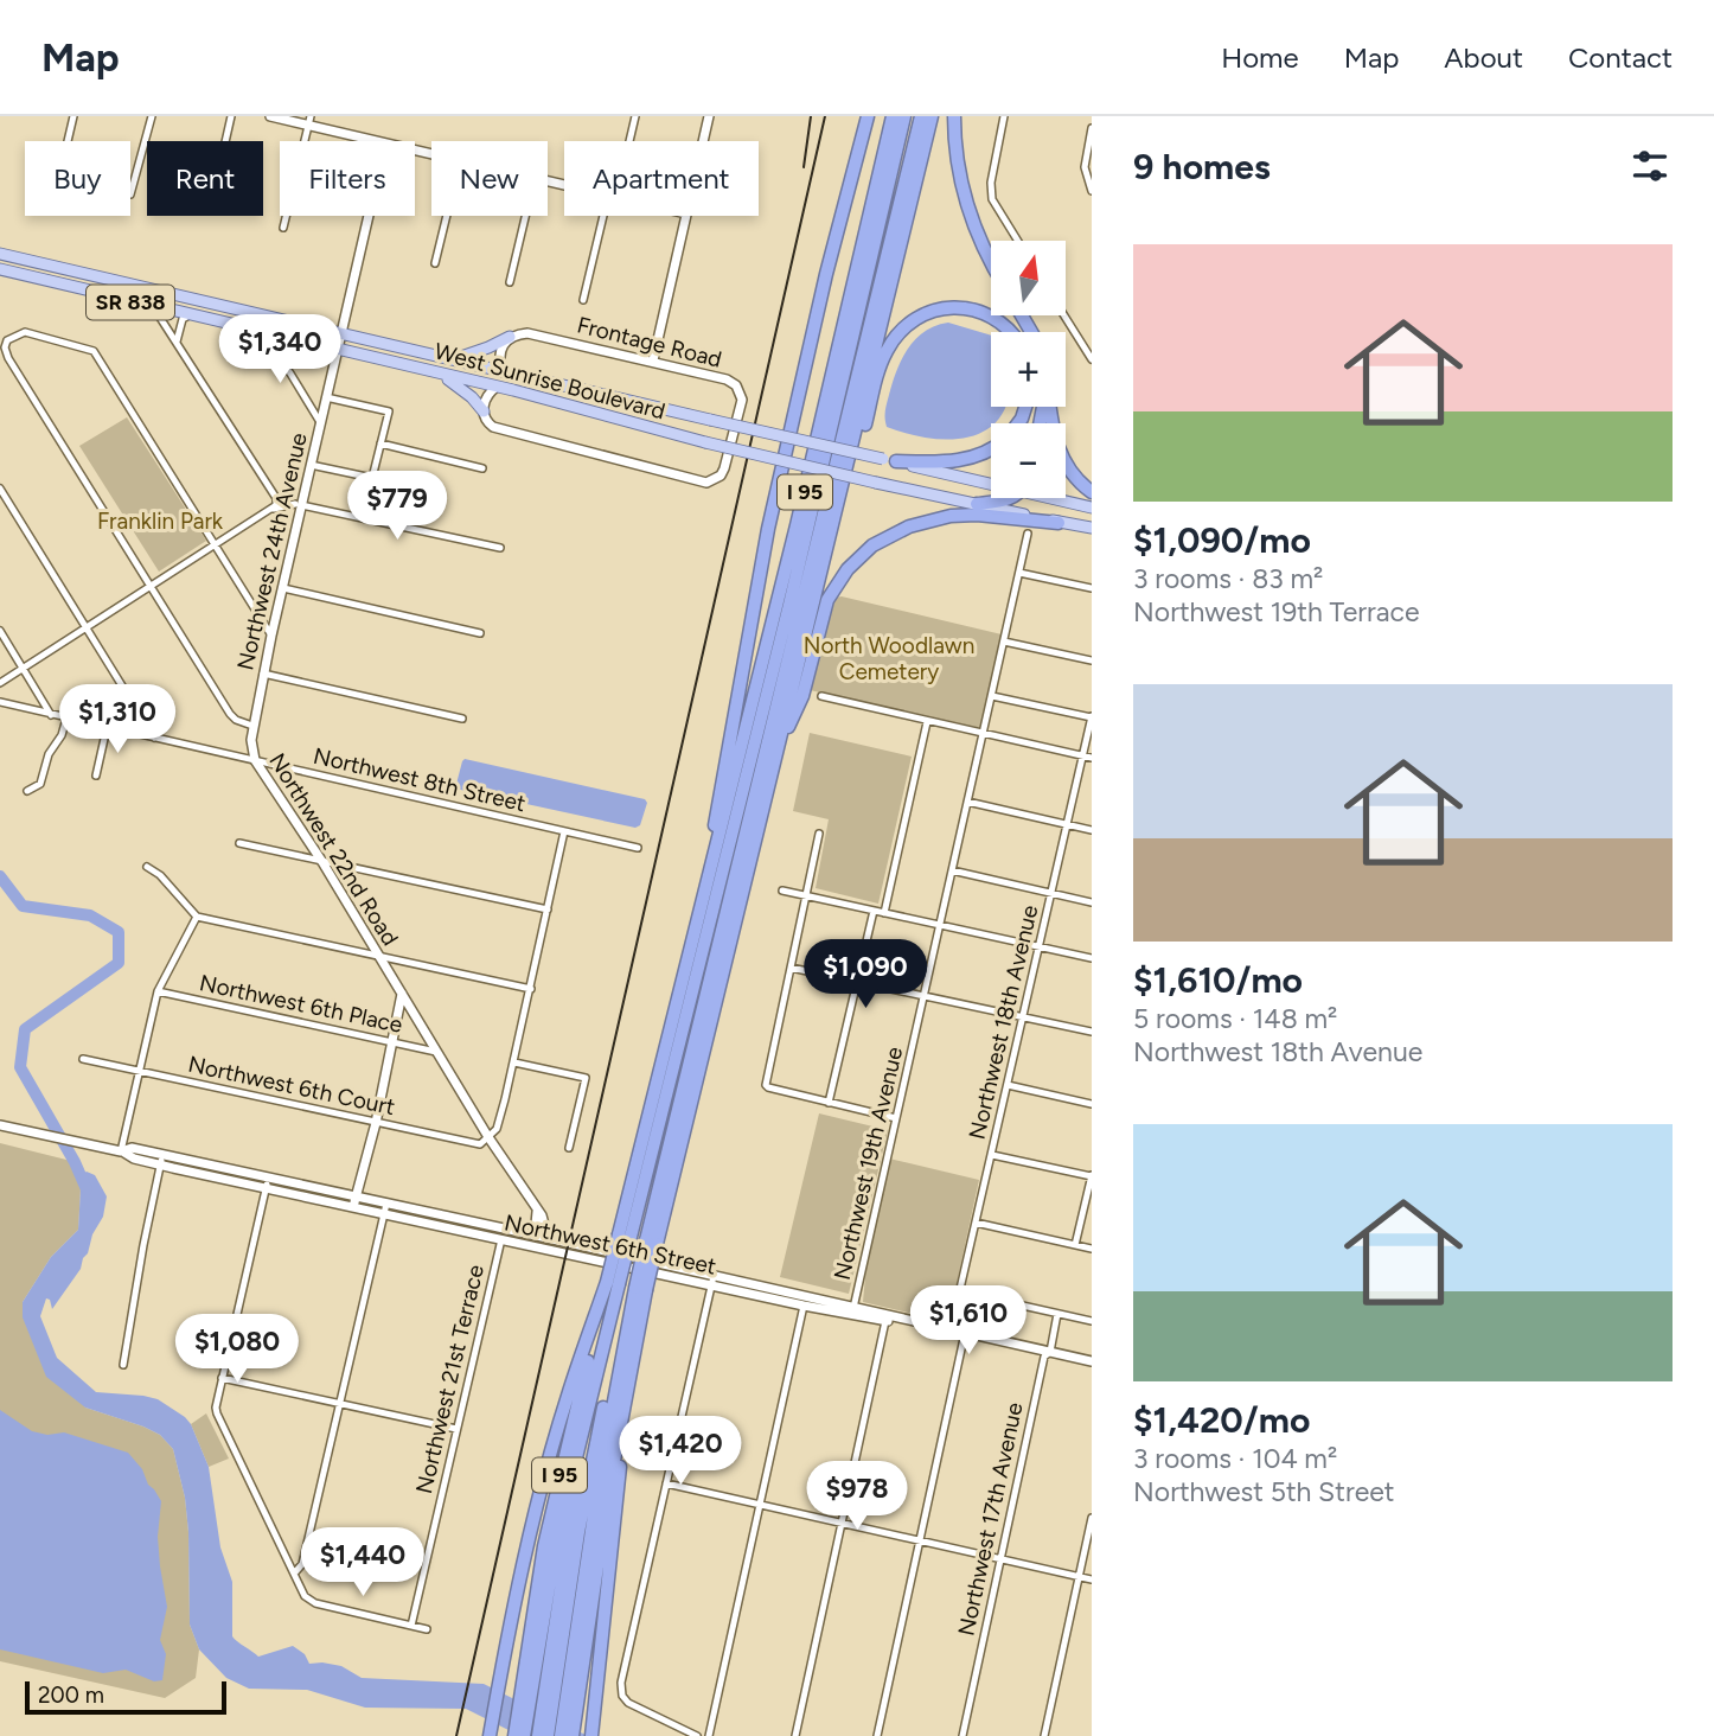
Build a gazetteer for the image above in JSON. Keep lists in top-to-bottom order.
{
  "streets": {
    "highway": ["I 95"],
    "main road": ["SR 838", "West Sunrise Boulevard"],
    "street": [
      "Frontage Road",
      "Northwest 24th Avenue",
      "Northwest 8th Street",
      "Northwest 22nd Road",
      "Northwest 6th Place",
      "Northwest 18th Avenue",
      "Northwest 6th Court",
      "Northwest 19th Avenue",
      "Northwest 6th Street",
      "Northwest 21st Terrace",
      "Northwest 17th Avenue"
    ]
  },
  "crossings": [
    ["West Sunrise Boulevard", "Northwest 24th Avenue"],
    ["Northwest 24th Avenue", "Northwest 22nd Road"],
    ["Northwest 8th Street", "Northwest 22nd Road"],
    ["Northwest 22nd Road", "Northwest 6th Place"],
    ["Northwest 22nd Road", "Northwest 6th Court"],
    ["Northwest 22nd Road", "Northwest 6th Street"],
    ["Northwest 18th Avenue", "Northwest 6th Street"],
    ["Northwest 19th Avenue", "Northwest 6th Street"],
    ["Northwest 6th Street", "Northwest 21st Terrace"],
    ["Northwest 6th Street", "Northwest 17th Avenue"]
  ],
  "parks": ["Franklin Park", "North Woodlawn Cemetery"],
  "scale_bar": "200 m",
  "north": "top",
  "page": {
    "header": "Map",
    "nav": [
      "Home",
      "Map",
      "About",
      "Contact"
    ],
    "heading": "9 homes",
    "chip": [
      "Buy",
      "Rent",
      "Filters",
      "New",
      "Apartment"
    ],
    "list": [
      {
        "name": "$1,090/mo",
        "note": "3 rooms · 83 m² · Northwest 19th Terrace"
      },
      {
        "name": "$1,610/mo",
        "note": "5 rooms · 148 m² · Northwest 18th Avenue"
      },
      {
        "name": "$1,420/mo",
        "note": "3 rooms · 104 m² · Northwest 5th Street"
      }
    ],
    "map_buttons": ["+", "−"],
    "price": [
      "$1,340",
      "$779",
      "$1,310",
      "$1,090",
      "$1,610",
      "$1,080",
      "$1,420",
      "$978",
      "$1,440"
    ],
    "scale": "200 m"
  }
}
